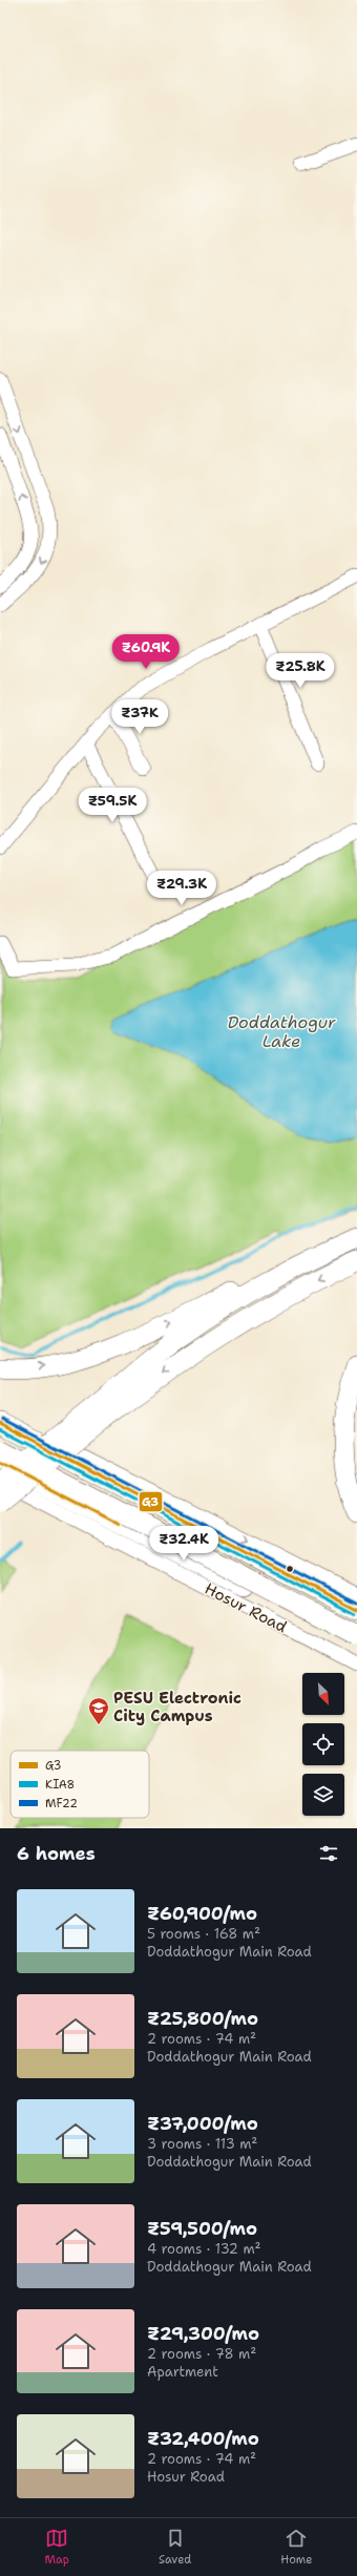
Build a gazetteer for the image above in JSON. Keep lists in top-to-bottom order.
{
  "streets": {
    "highway": ["Hosur Road"]
  },
  "water": ["Doddathogur Lake"],
  "places": {
    "school or university": ["PESU Electronic City Campus"]
  },
  "lines": ["transit line MF22", "transit line G3", "transit line KIA8"],
  "legend": ["G3", "KIA8", "MF22"],
  "north": "bottom right",
  "page": {
    "price": [
      "₹60.9K",
      "₹25.8K",
      "₹37K",
      "₹59.5K",
      "₹29.3K",
      "₹32.4K"
    ],
    "heading": "6 homes",
    "list": [
      {
        "name": "₹60,900/mo",
        "note": "5 rooms · 168 m² · Doddathogur Main Road"
      },
      {
        "name": "₹25,800/mo",
        "note": "2 rooms · 74 m² · Doddathogur Main Road"
      },
      {
        "name": "₹37,000/mo",
        "note": "3 rooms · 113 m² · Doddathogur Main Road"
      },
      {
        "name": "₹59,500/mo",
        "note": "4 rooms · 132 m² · Doddathogur Main Road"
      },
      {
        "name": "₹29,300/mo",
        "note": "2 rooms · 78 m² · Apartment"
      },
      {
        "name": "₹32,400/mo",
        "note": "2 rooms · 74 m² · Hosur Road"
      }
    ],
    "tabs": ["Map", "Saved", "Home"]
  }
}
